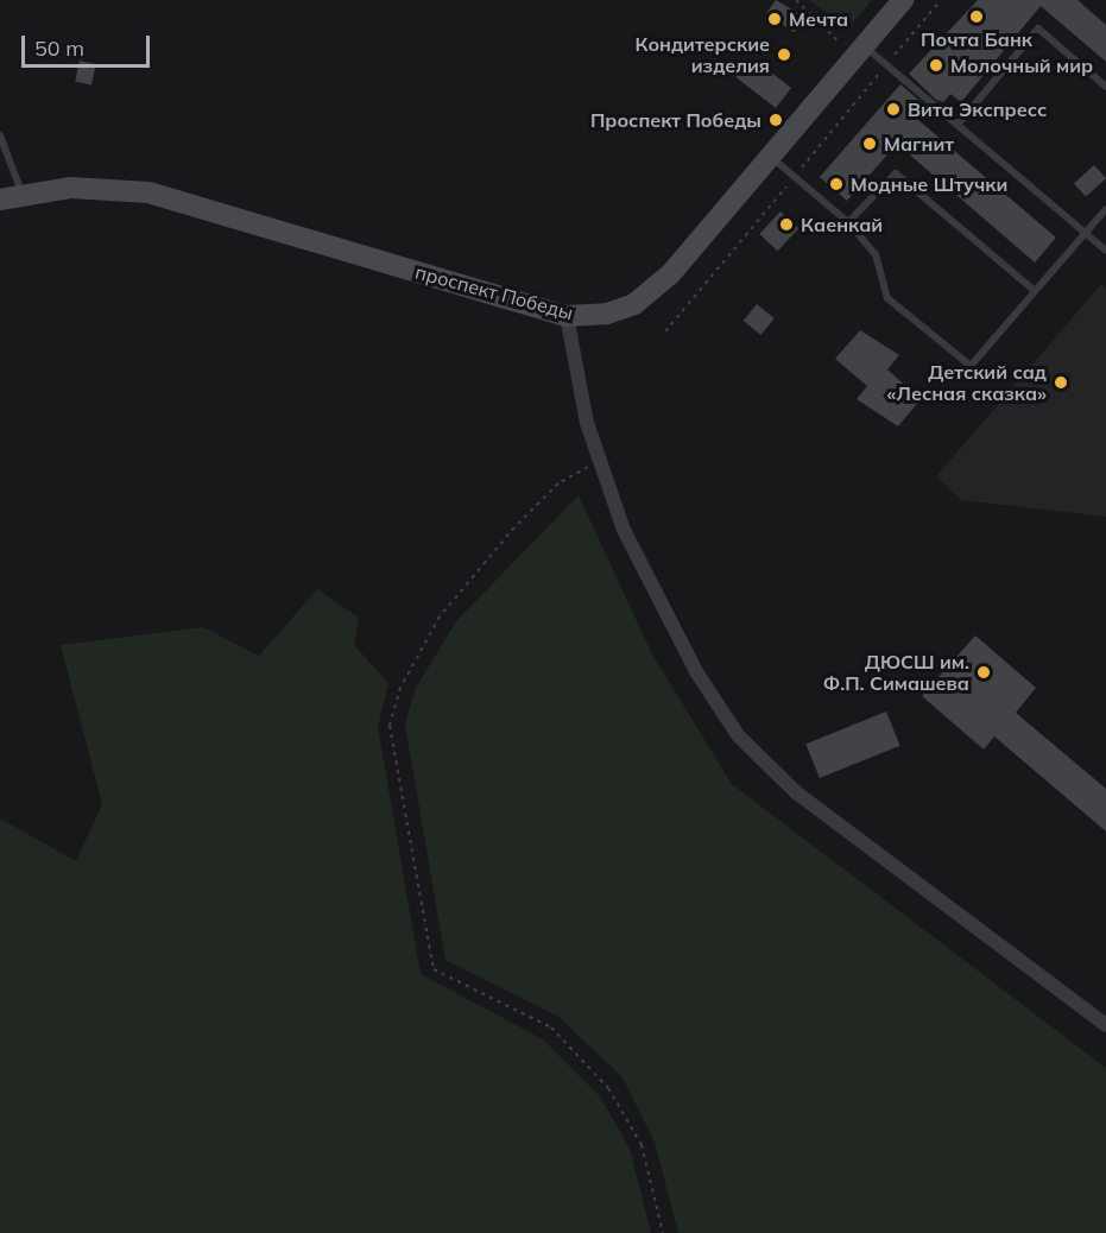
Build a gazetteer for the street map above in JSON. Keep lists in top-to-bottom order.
{
  "streets": {
    "main road": ["проспект Победы"]
  },
  "places": [
    "Почта Банк",
    "Мечта",
    "Кондитерские изделия",
    "Молочный мир",
    "Вита Экспресс",
    "Проспект Победы",
    "Магнит",
    "Модные Штучки",
    "Каенкай",
    "Детский сад «Лесная сказка»",
    "ДЮСШ им. Ф.П. Симашева"
  ],
  "scale_bar": "50 m"
}
